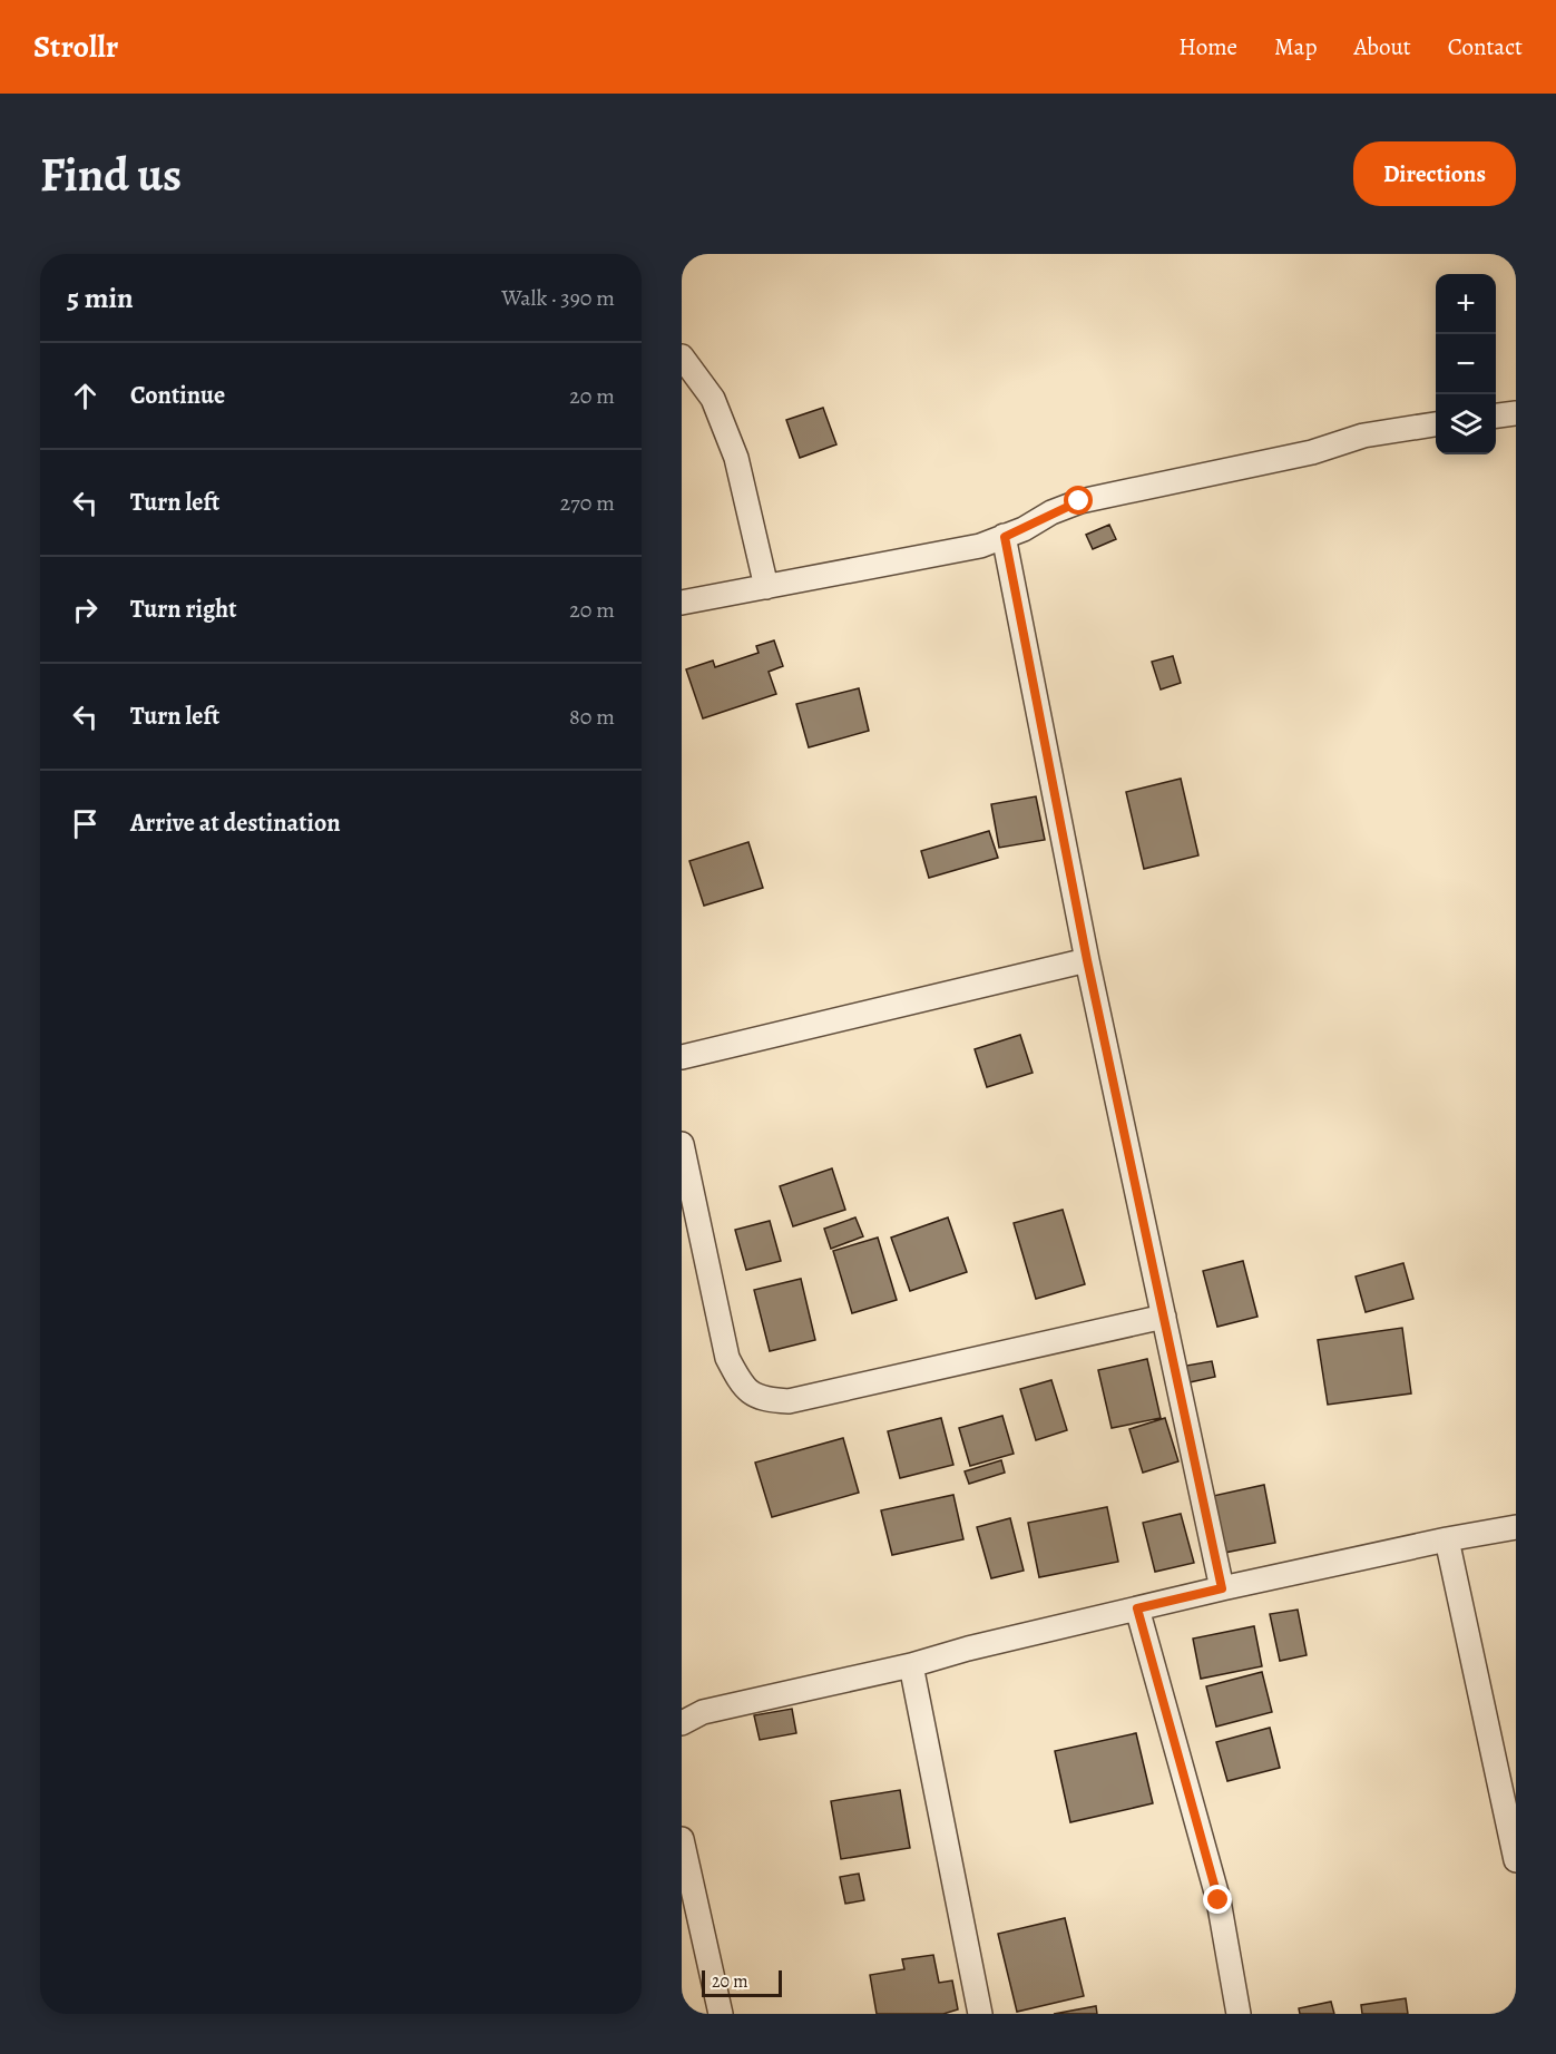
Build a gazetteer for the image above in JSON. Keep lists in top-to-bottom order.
{
  "scale_bar": "20 m",
  "page": {
    "header": "Strollr",
    "nav": [
      "Home",
      "Map",
      "About",
      "Contact"
    ],
    "buttons": "Directions",
    "title": "Find us",
    "heading": ["5 min", "Walk · 390 m"],
    "map_buttons": ["+", "−"],
    "list": [
      ["Continue", "20 m"],
      ["Turn left", "270 m"],
      ["Turn right", "20 m"],
      ["Turn left", "80 m"],
      "Arrive at destination"
    ],
    "scale": "20 m"
  }
}
